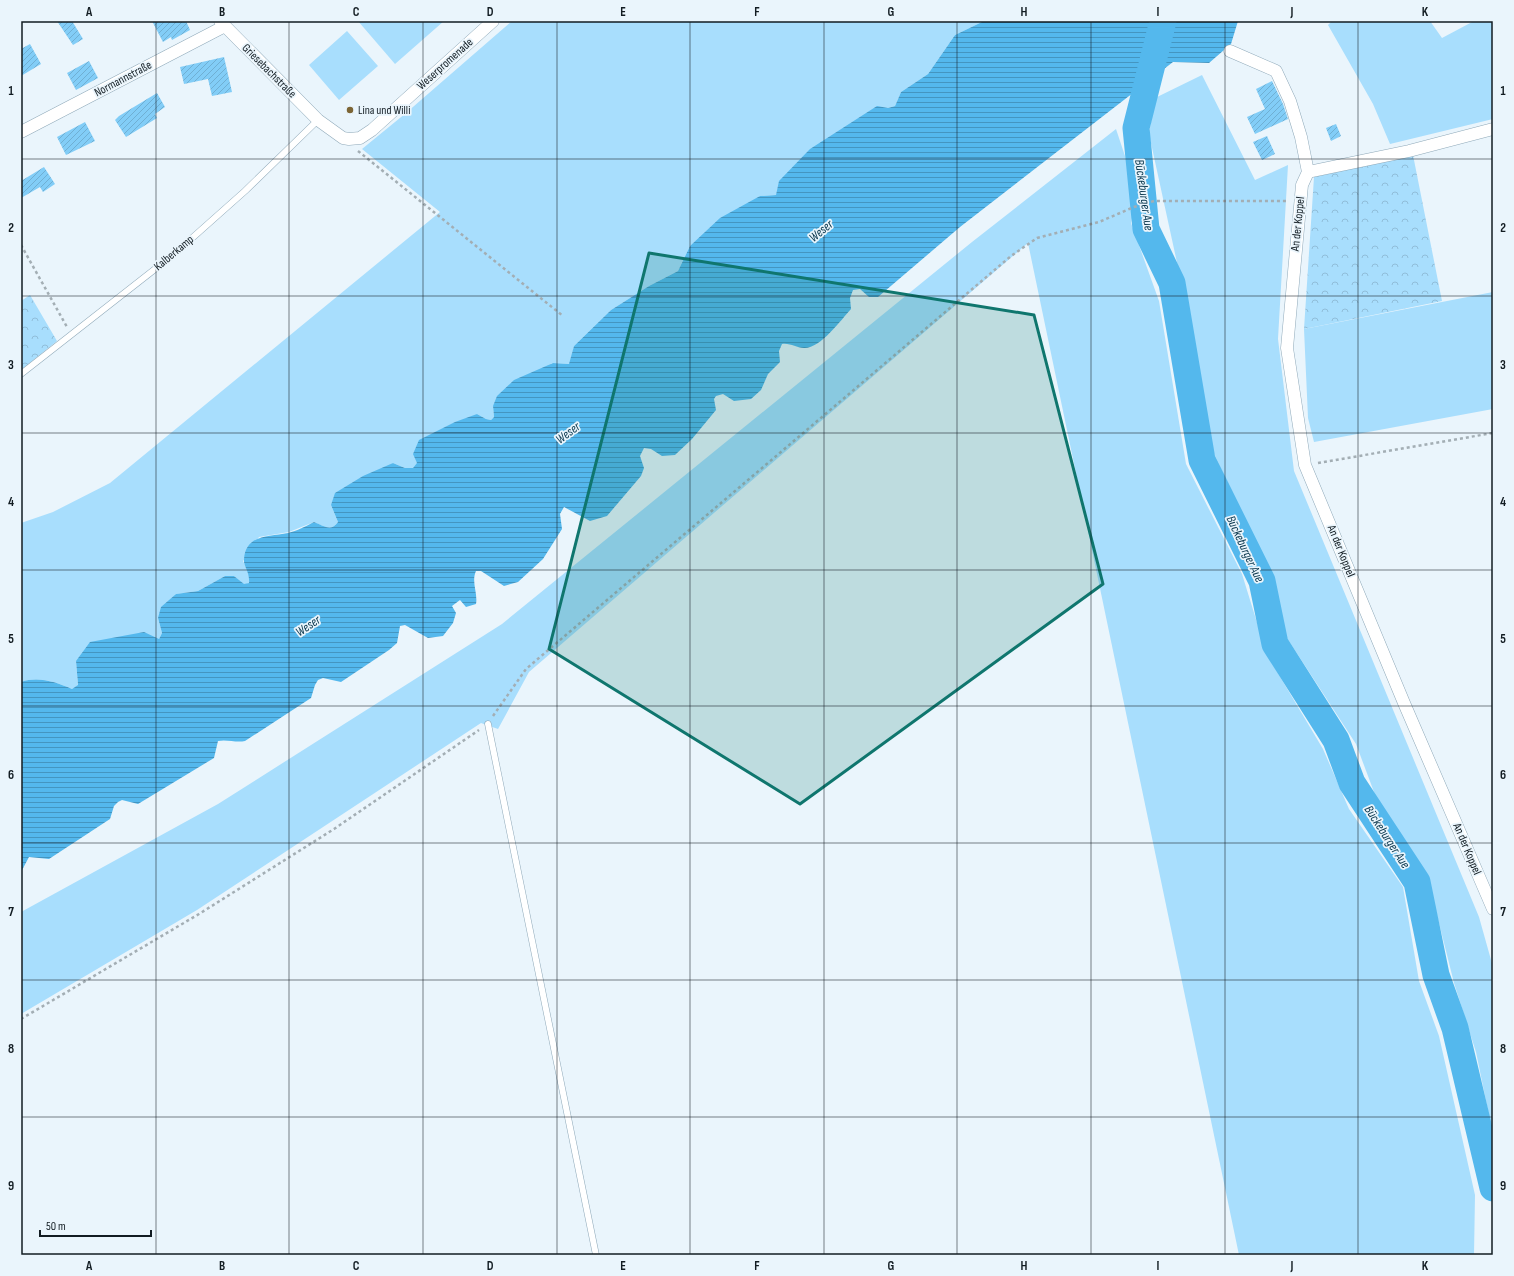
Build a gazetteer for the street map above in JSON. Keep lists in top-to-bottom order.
{
  "streets": {
    "street": [
      "Weserpromenade",
      "Griesebachstraße",
      "Normannstraße",
      "An der Koppel"
    ],
    "lane": ["Kalberkamp"]
  },
  "crossings": [
    ["Griesebachstraße", "Normannstraße"],
    ["Griesebachstraße", "Kalberkamp"]
  ],
  "water": ["Bückeburger Aue", "Weser"],
  "places": ["Lina und Willi"],
  "scale_bar": "50 m",
  "grid": {
    "columns": [
      "A",
      "B",
      "C",
      "D",
      "E",
      "F",
      "G",
      "H",
      "I",
      "J",
      "K"
    ],
    "rows": [
      "1",
      "2",
      "3",
      "4",
      "5",
      "6",
      "7",
      "8",
      "9"
    ]
  }
}
